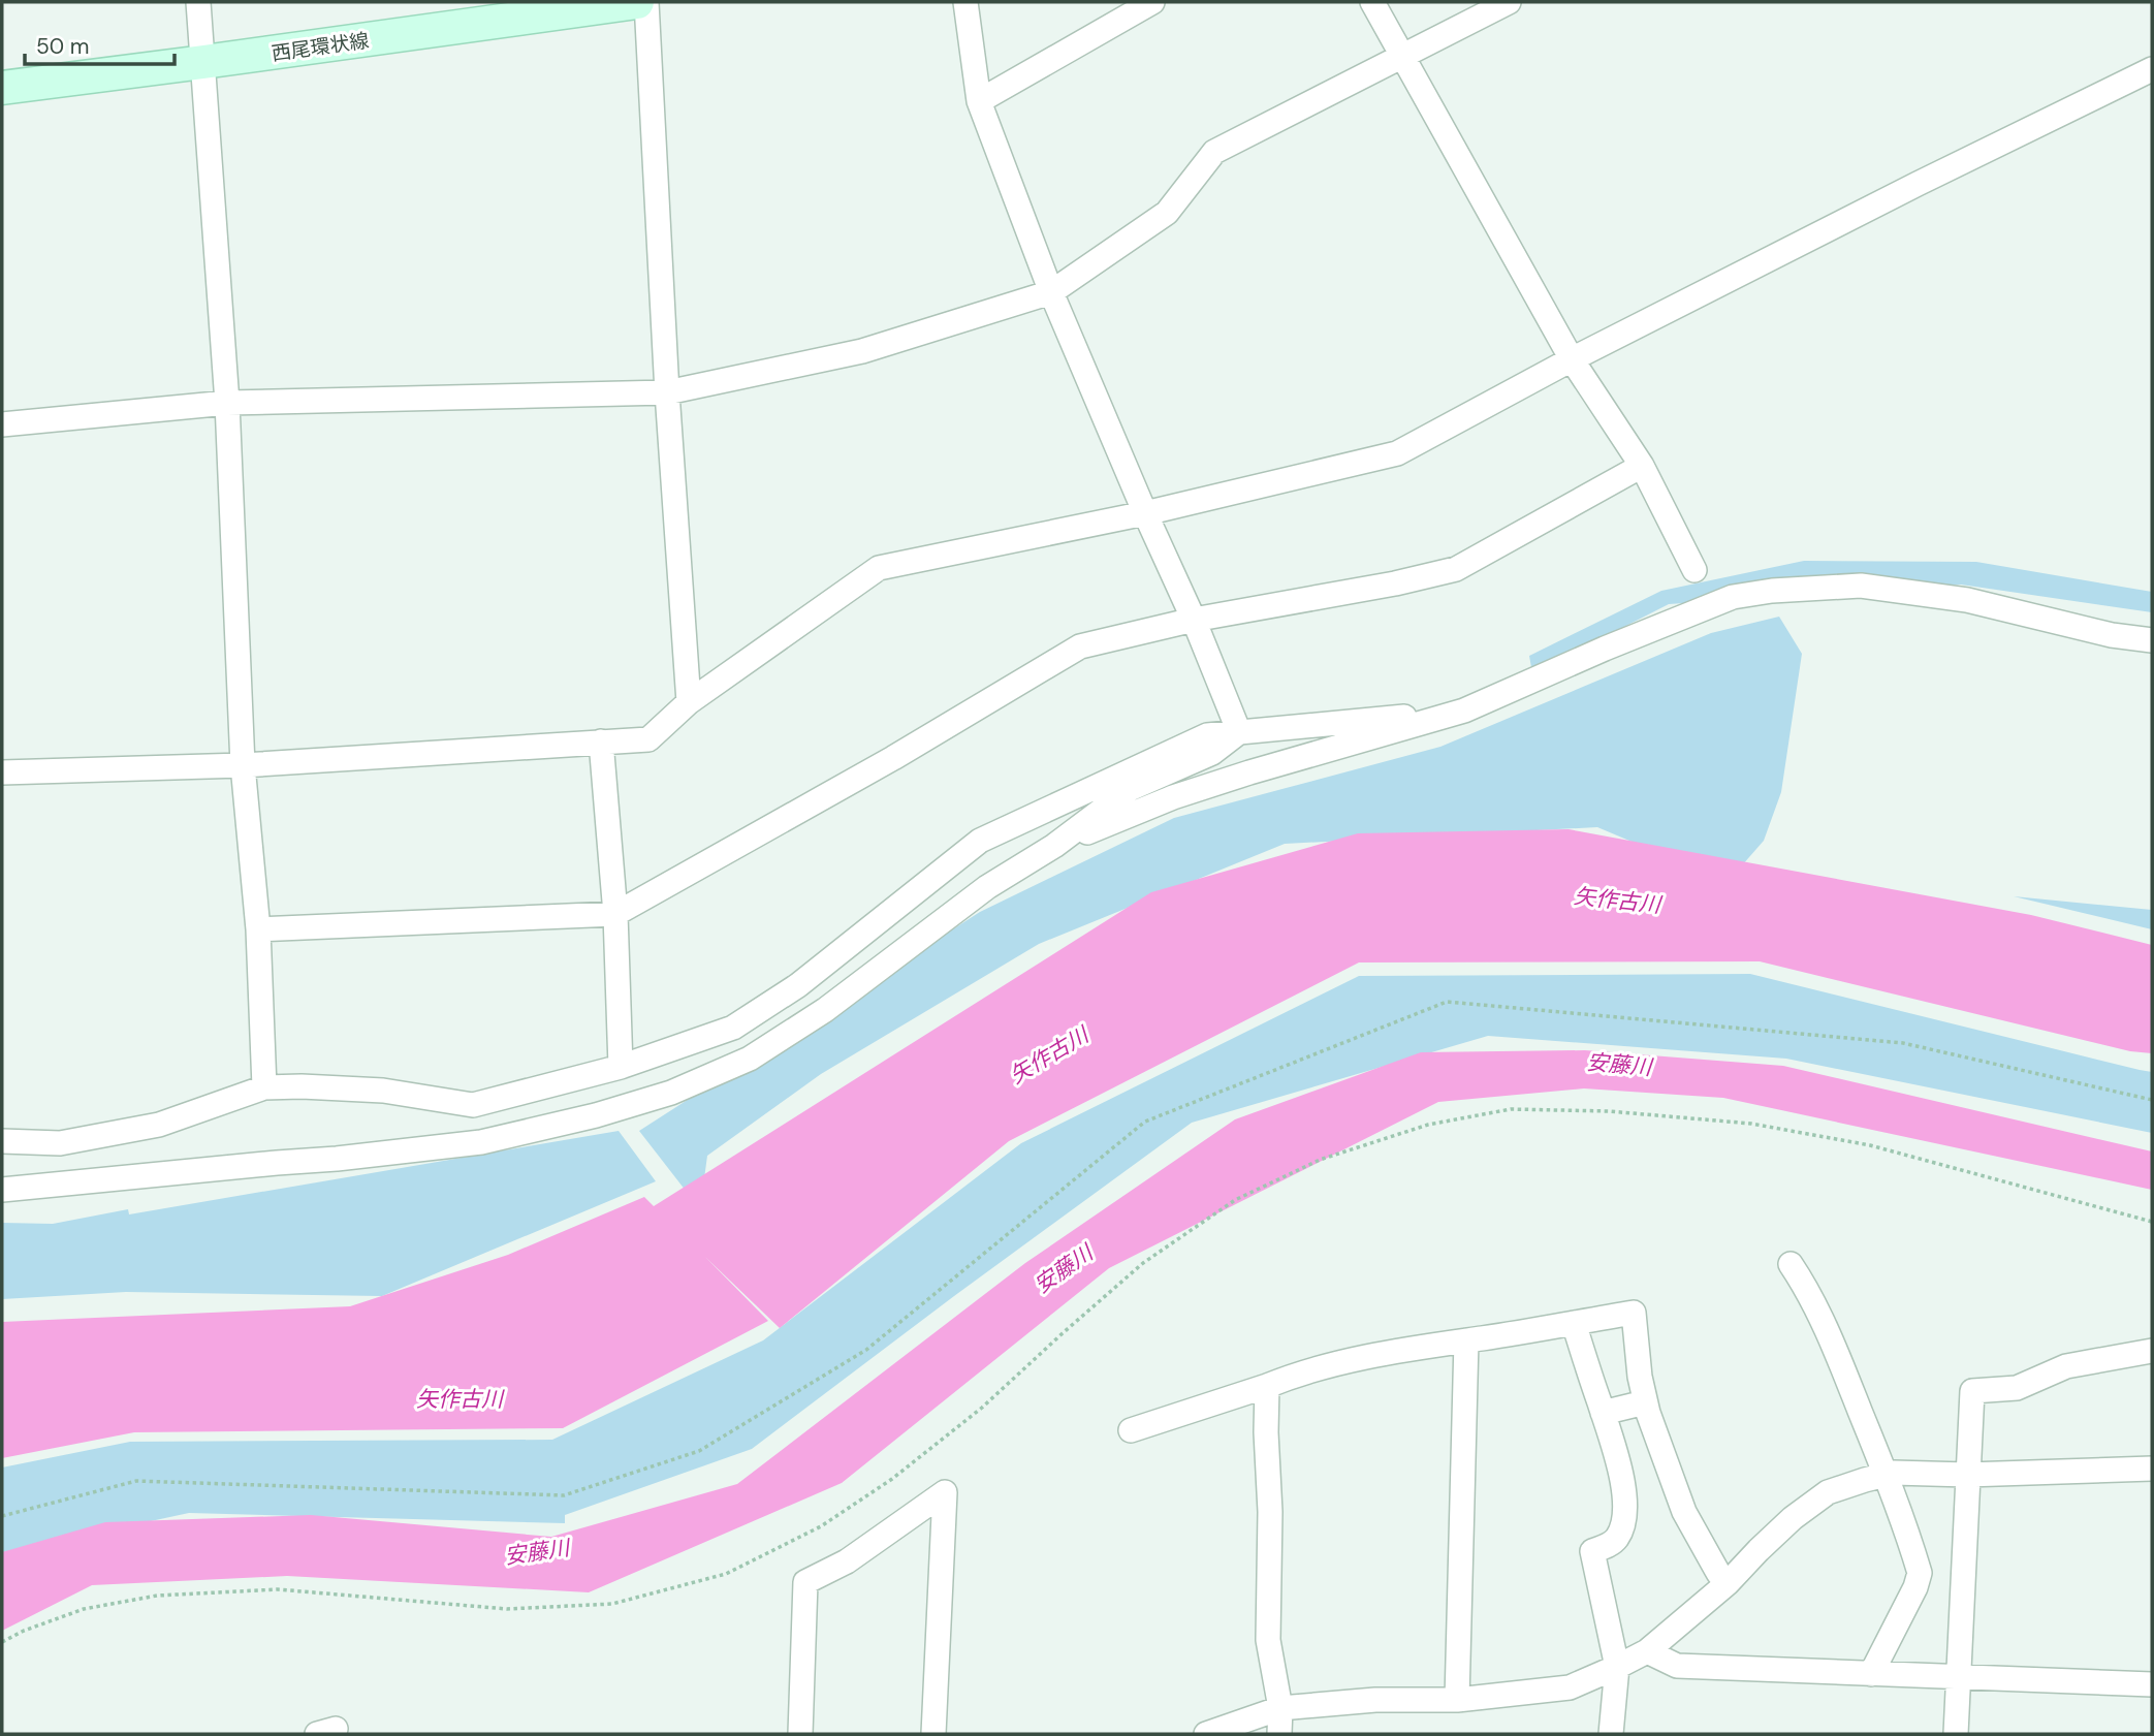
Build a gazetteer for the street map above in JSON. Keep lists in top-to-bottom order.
{
  "streets": {
    "main road": ["西尾環状線"]
  },
  "water": ["矢作古川", "安藤川"],
  "scale_bar": "50 m"
}
